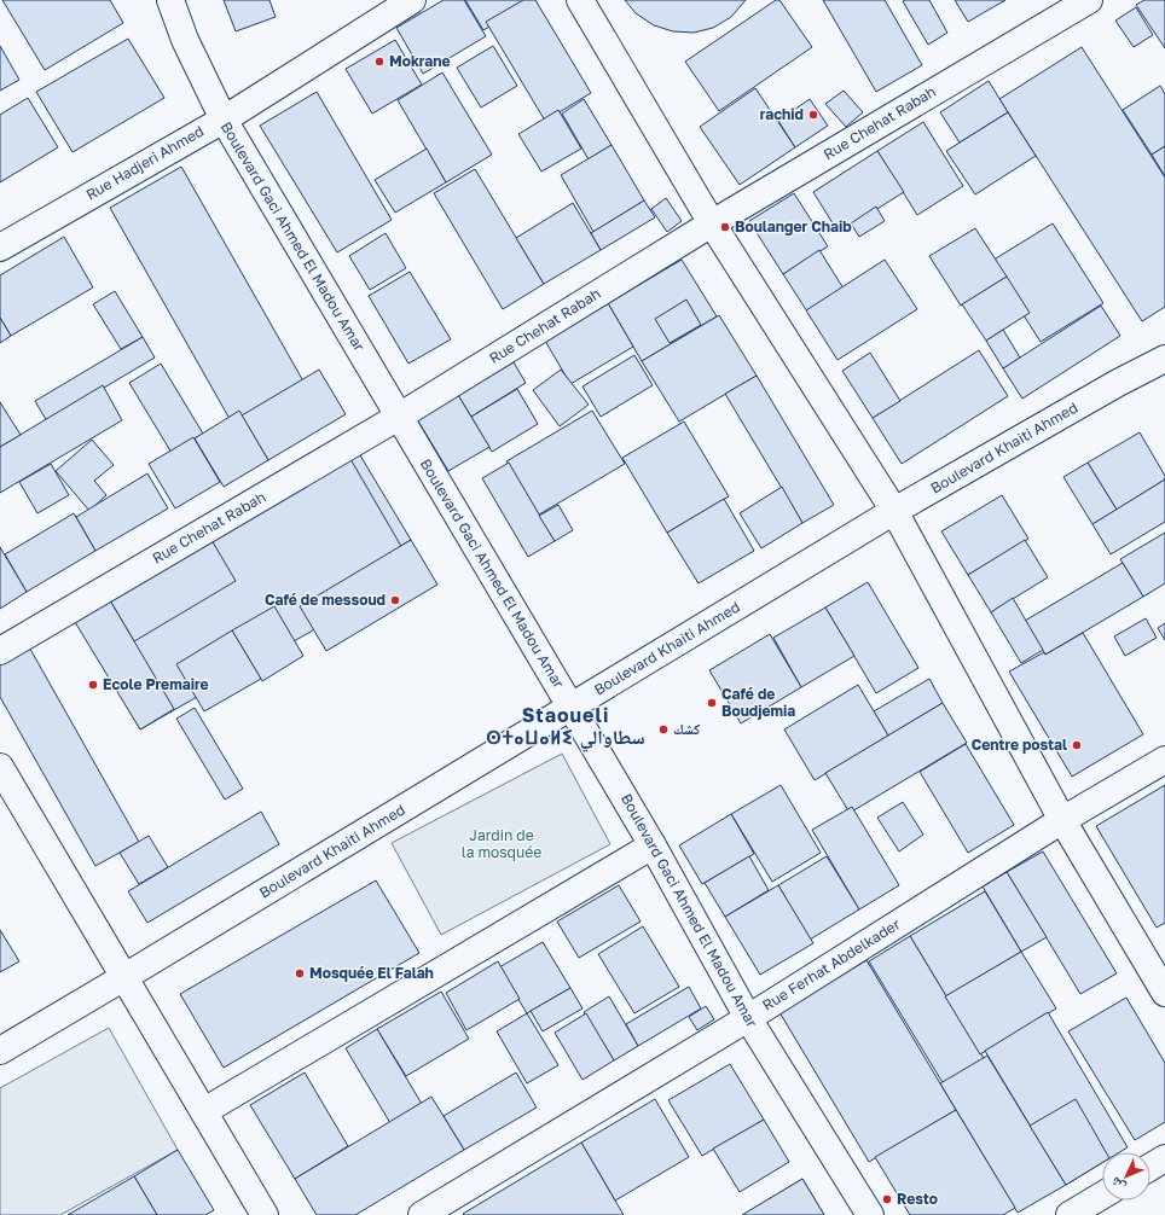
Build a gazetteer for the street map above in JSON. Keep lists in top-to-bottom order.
{
  "streets": {
    "main road": [
      "Rue Chehat Rabah",
      "Rue Hadjeri Ahmed",
      "Boulevard Gaci Ahmed El Madou Amar",
      "Boulevard Khaiti Ahmed",
      "Rue Ferhat Abdelkader"
    ]
  },
  "crossings": [
    ["Rue Chehat Rabah", "Boulevard Gaci Ahmed El Madou Amar"],
    ["Rue Hadjeri Ahmed", "Boulevard Gaci Ahmed El Madou Amar"],
    ["Boulevard Gaci Ahmed El Madou Amar", "Boulevard Khaiti Ahmed"],
    ["Boulevard Gaci Ahmed El Madou Amar", "Rue Ferhat Abdelkader"]
  ],
  "districts": ["Staoueli ⵙⵜⴰⵡⴰⵍⵉ سطاوالي"],
  "parks": ["Jardin de la mosquée"],
  "places": [
    "Mokrane",
    "rachid",
    "Boulanger Chaib",
    "Café de messoud",
    "Ecole Premaire",
    "Café de Boudjemia",
    "كشك",
    "Centre postal",
    "Mosquée El Falah",
    "Resto"
  ],
  "north": "bottom left"
}
